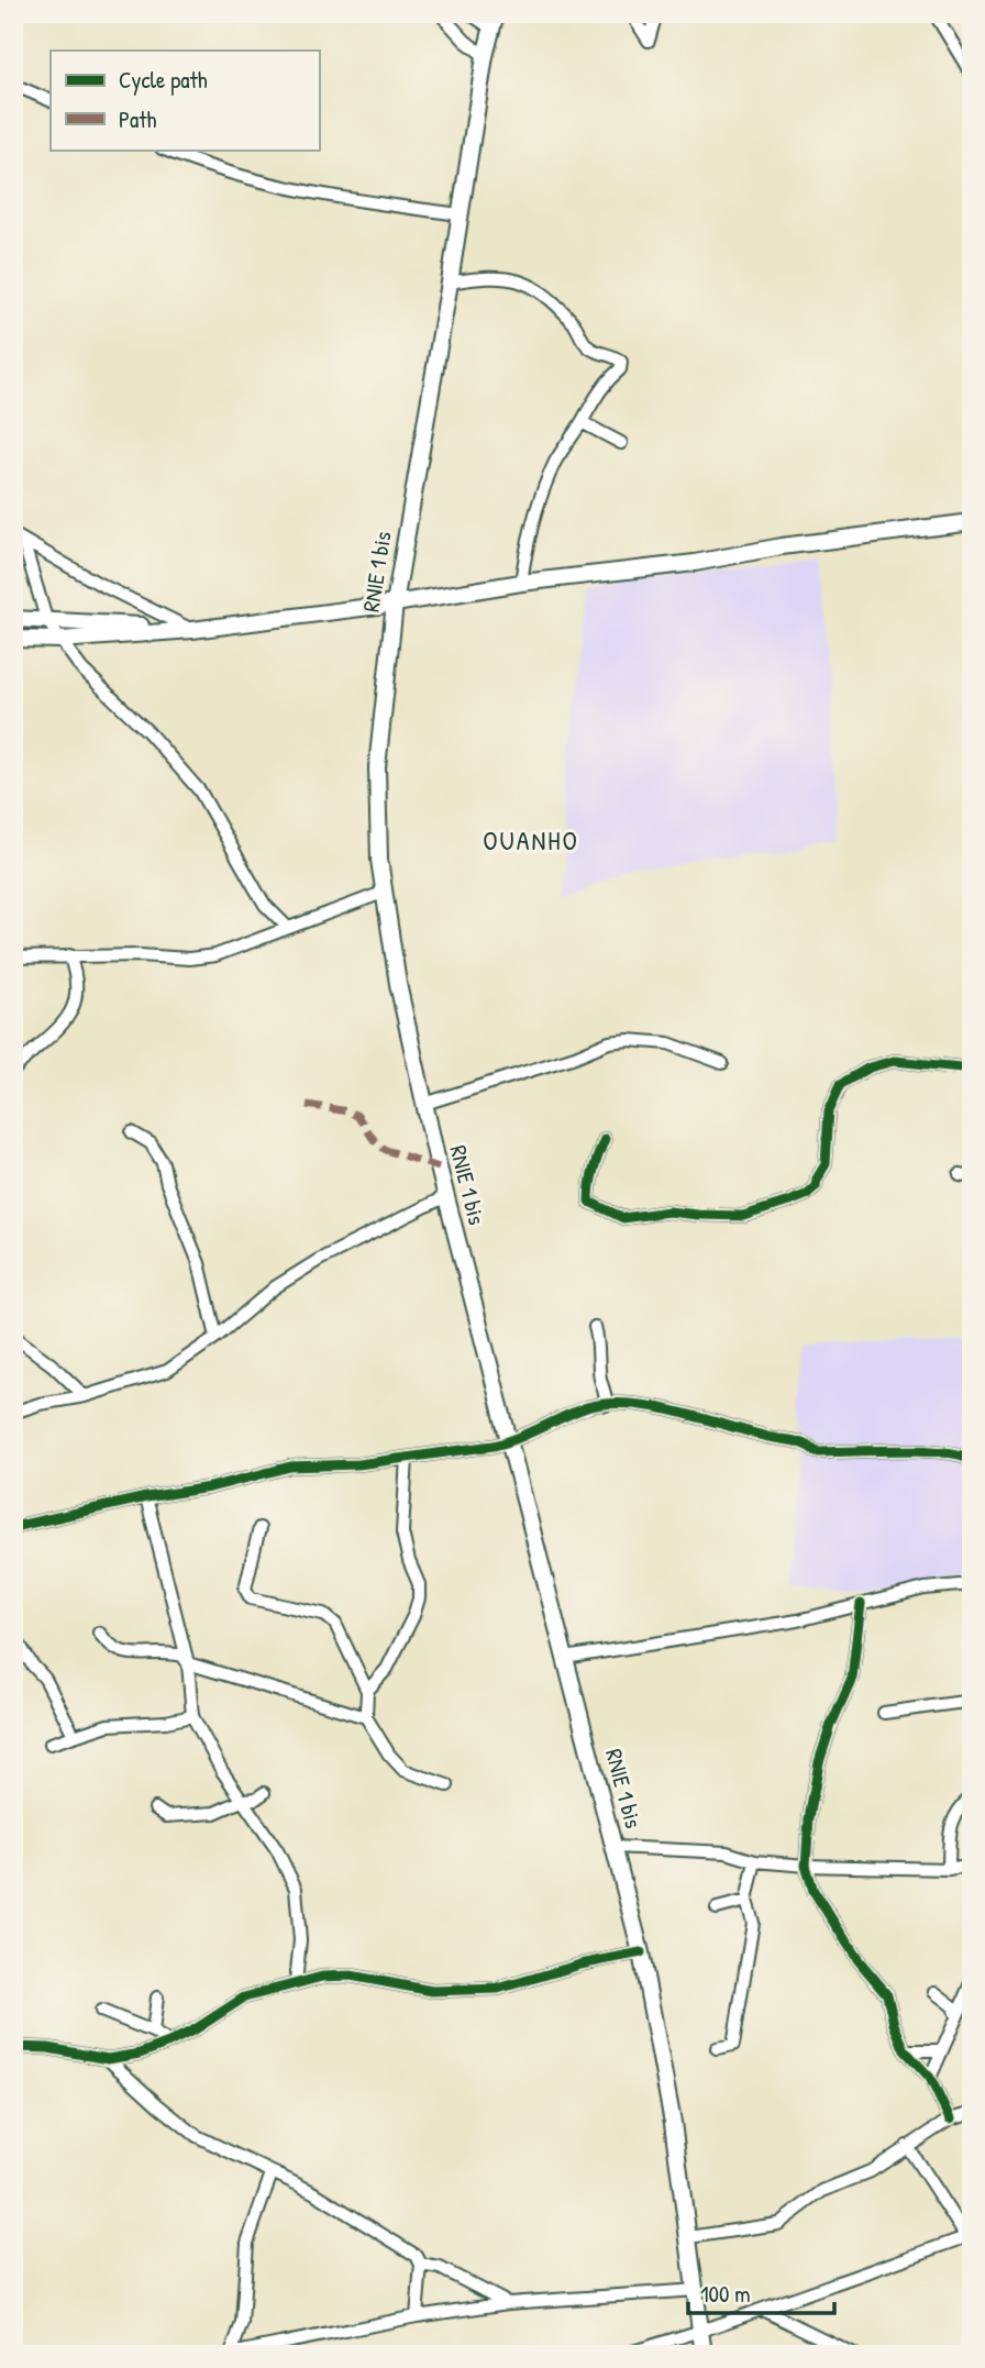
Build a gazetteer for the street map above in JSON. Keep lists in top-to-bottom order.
{
  "streets": {
    "main road": ["RNIE 1 bis"]
  },
  "districts": ["OUANHO"],
  "legend": ["Cycle path", "Path"],
  "scale_bar": "100 m"
}
